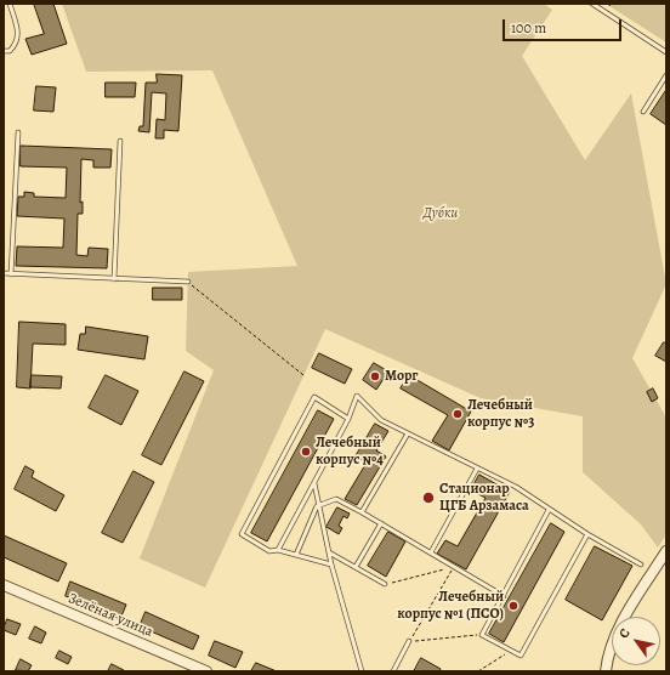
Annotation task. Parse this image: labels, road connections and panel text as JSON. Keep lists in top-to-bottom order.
{
  "streets": {
    "street": ["Зелёная улица"]
  },
  "parks": ["Дубки"],
  "places": [
    "Морг",
    "Лечебный корпус №3",
    "Лечебный корпус №4",
    "Стационар ЦГБ Арзамаса",
    "Лечебный корпус №1 (ПСО)"
  ],
  "scale_bar": "100 m",
  "north": "top left"
}
